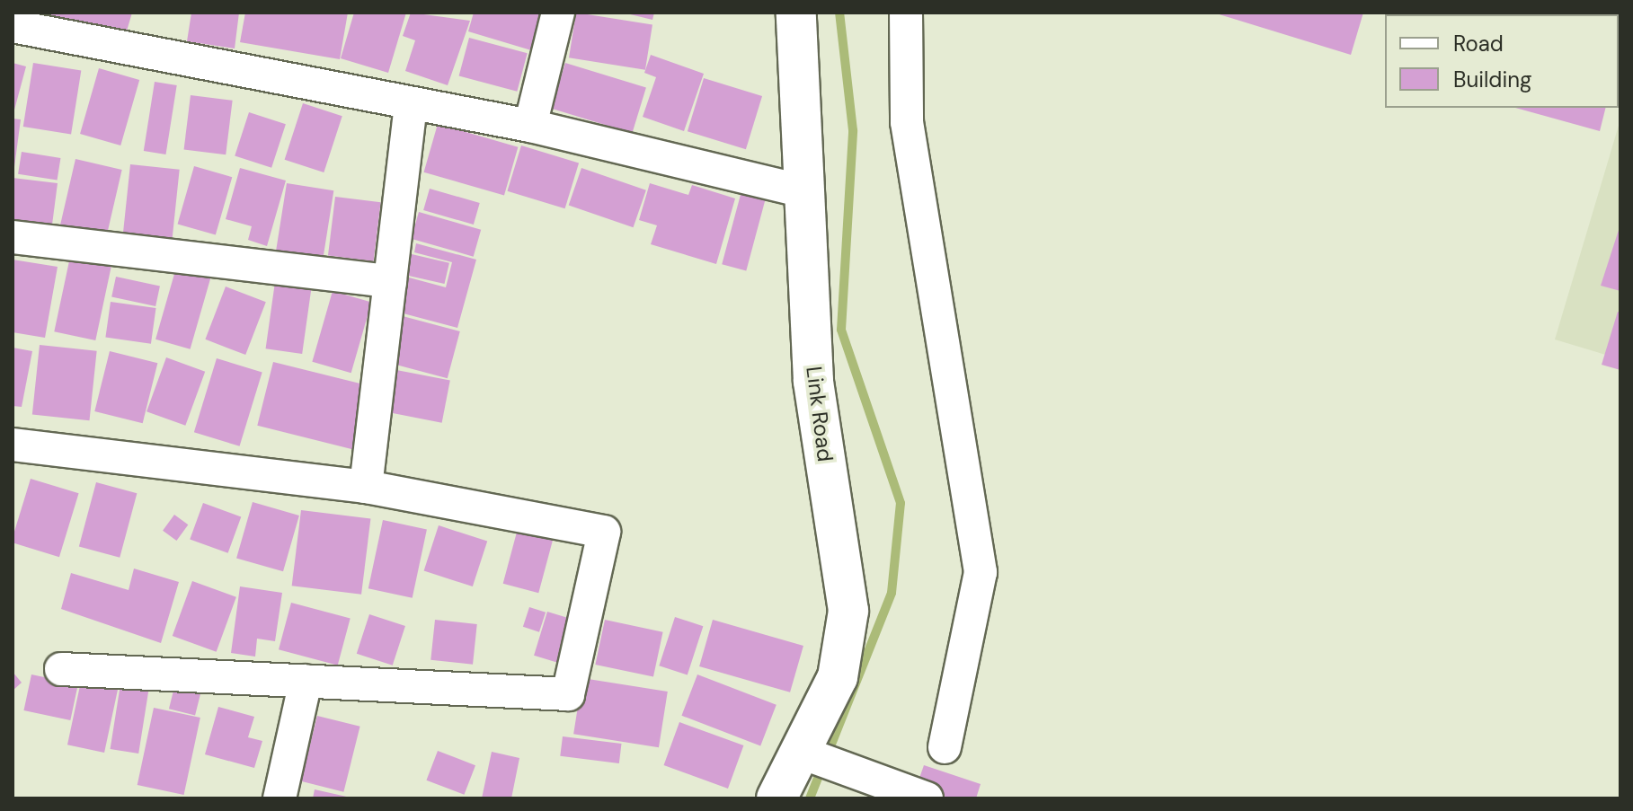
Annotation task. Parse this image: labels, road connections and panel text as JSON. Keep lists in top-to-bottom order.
{
  "streets": {
    "street": ["Link Road"]
  },
  "legend": ["Road", "Building"]
}
